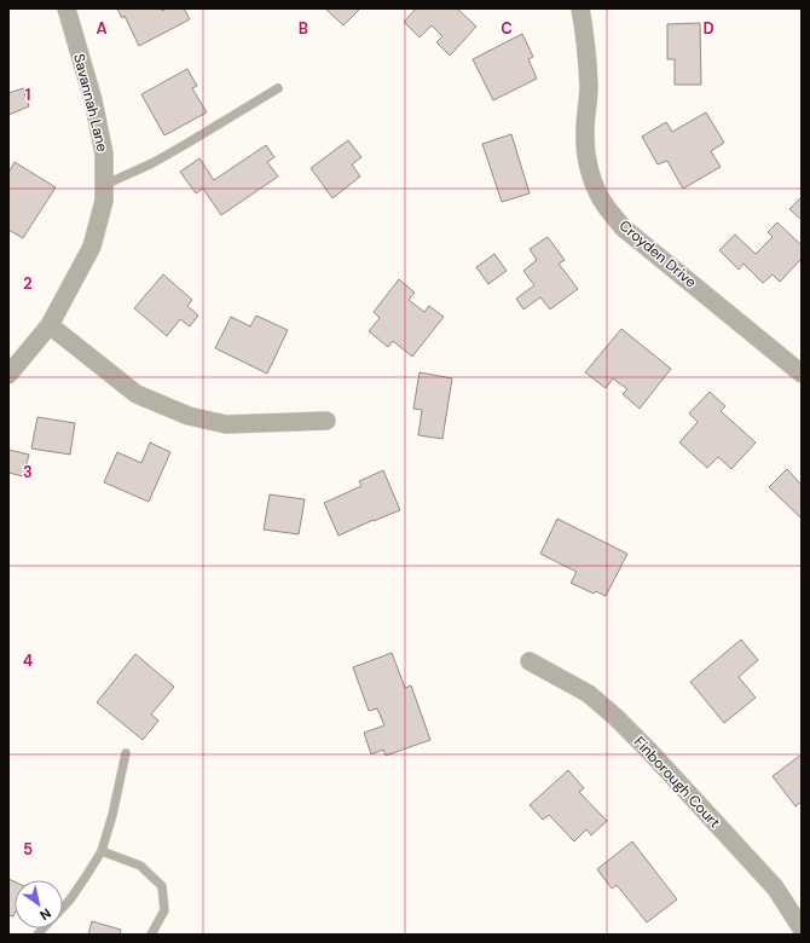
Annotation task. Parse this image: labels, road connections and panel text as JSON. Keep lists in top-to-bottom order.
{
  "streets": {
    "street": ["Savannah Lane", "Croyden Drive", "Finborough Court"]
  },
  "north": "bottom right",
  "grid": {
    "columns": [
      "A",
      "B",
      "C",
      "D"
    ],
    "rows": [
      "1",
      "2",
      "3",
      "4",
      "5"
    ]
  }
}
